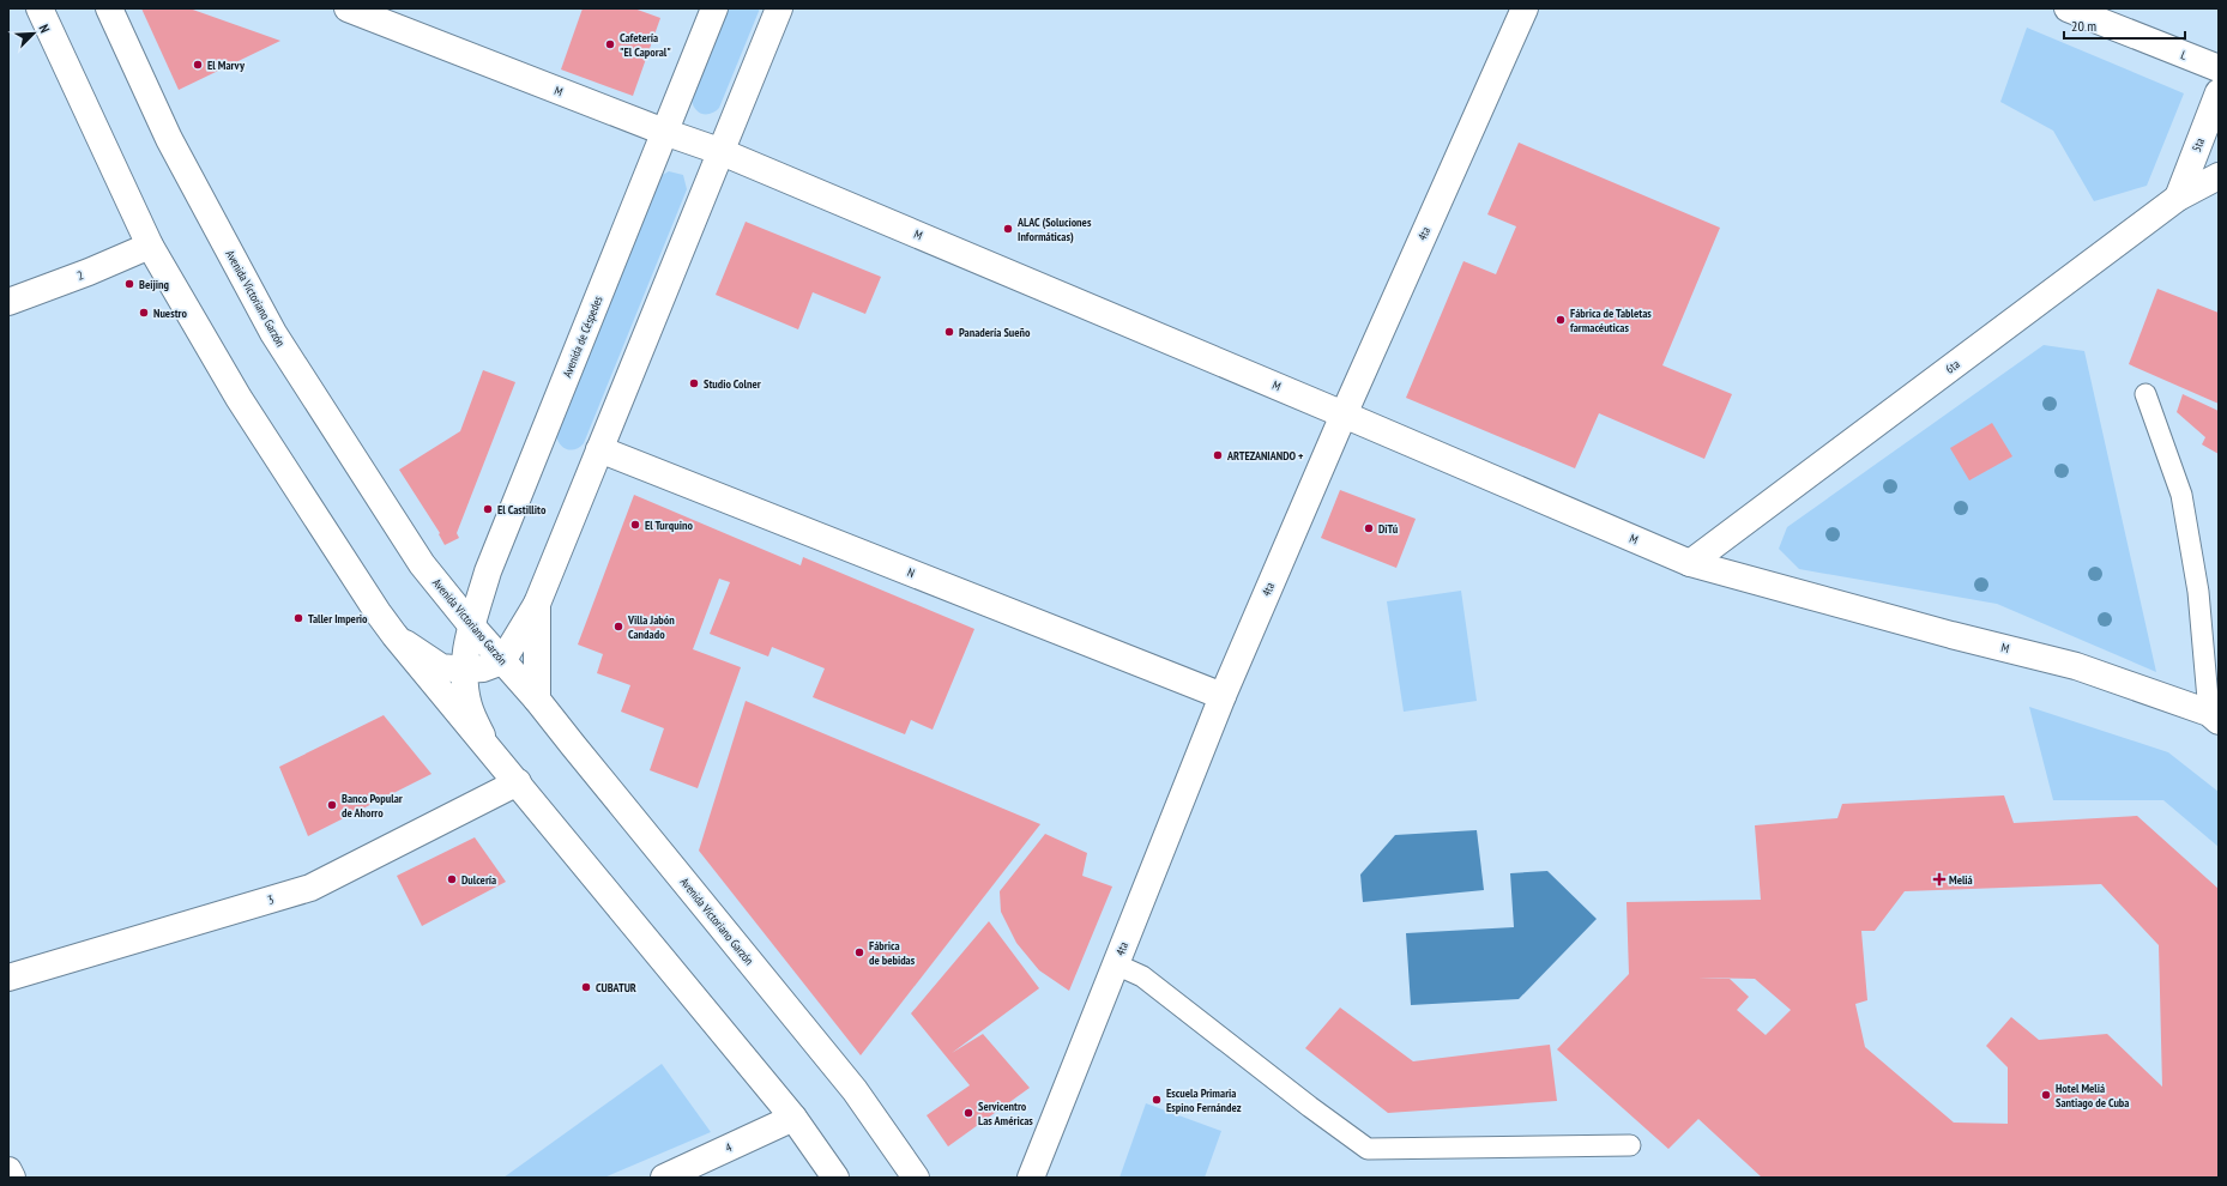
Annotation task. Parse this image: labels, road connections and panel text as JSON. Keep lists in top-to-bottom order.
{
  "streets": {
    "street": [
      "L",
      "M",
      "5ta",
      "4ta",
      "2",
      "Avenida Victoriano Garzón",
      "Avenida de Céspedes",
      "6ta",
      "N",
      "3",
      "4"
    ]
  },
  "crossings": [
    ["M", "4ta"],
    ["M", "Avenida de Céspedes"],
    ["M", "6ta"],
    ["5ta", "6ta"],
    ["4ta", "N"],
    ["Avenida Victoriano Garzón", "Avenida de Céspedes"]
  ],
  "places": {
    "other": [
      "Cafetería \"El Caporal\"",
      "El Marvy",
      "ALAC (Soluciones Informáticas)",
      "Beijing",
      "Nuestro",
      "Fábrica de Tabletas farmacéuticas",
      "Panadería Sueño",
      "Studio Colner",
      "ARTEZANIANDO +",
      "El Castillito",
      "El Turquino",
      "DiTú",
      "Taller Imperio",
      "Villa Jabón Candado",
      "Banco Popular de Ahorro",
      "Dulcería",
      "Fábrica de bebidas",
      "CUBATUR",
      "Hotel Meliá Santiago de Cuba",
      "Escuela Primaria Espino Fernández",
      "Servicentro Las Américas"
    ],
    "health": ["Meliá"]
  },
  "scale_bar": "20 m",
  "north": "top right"
}
